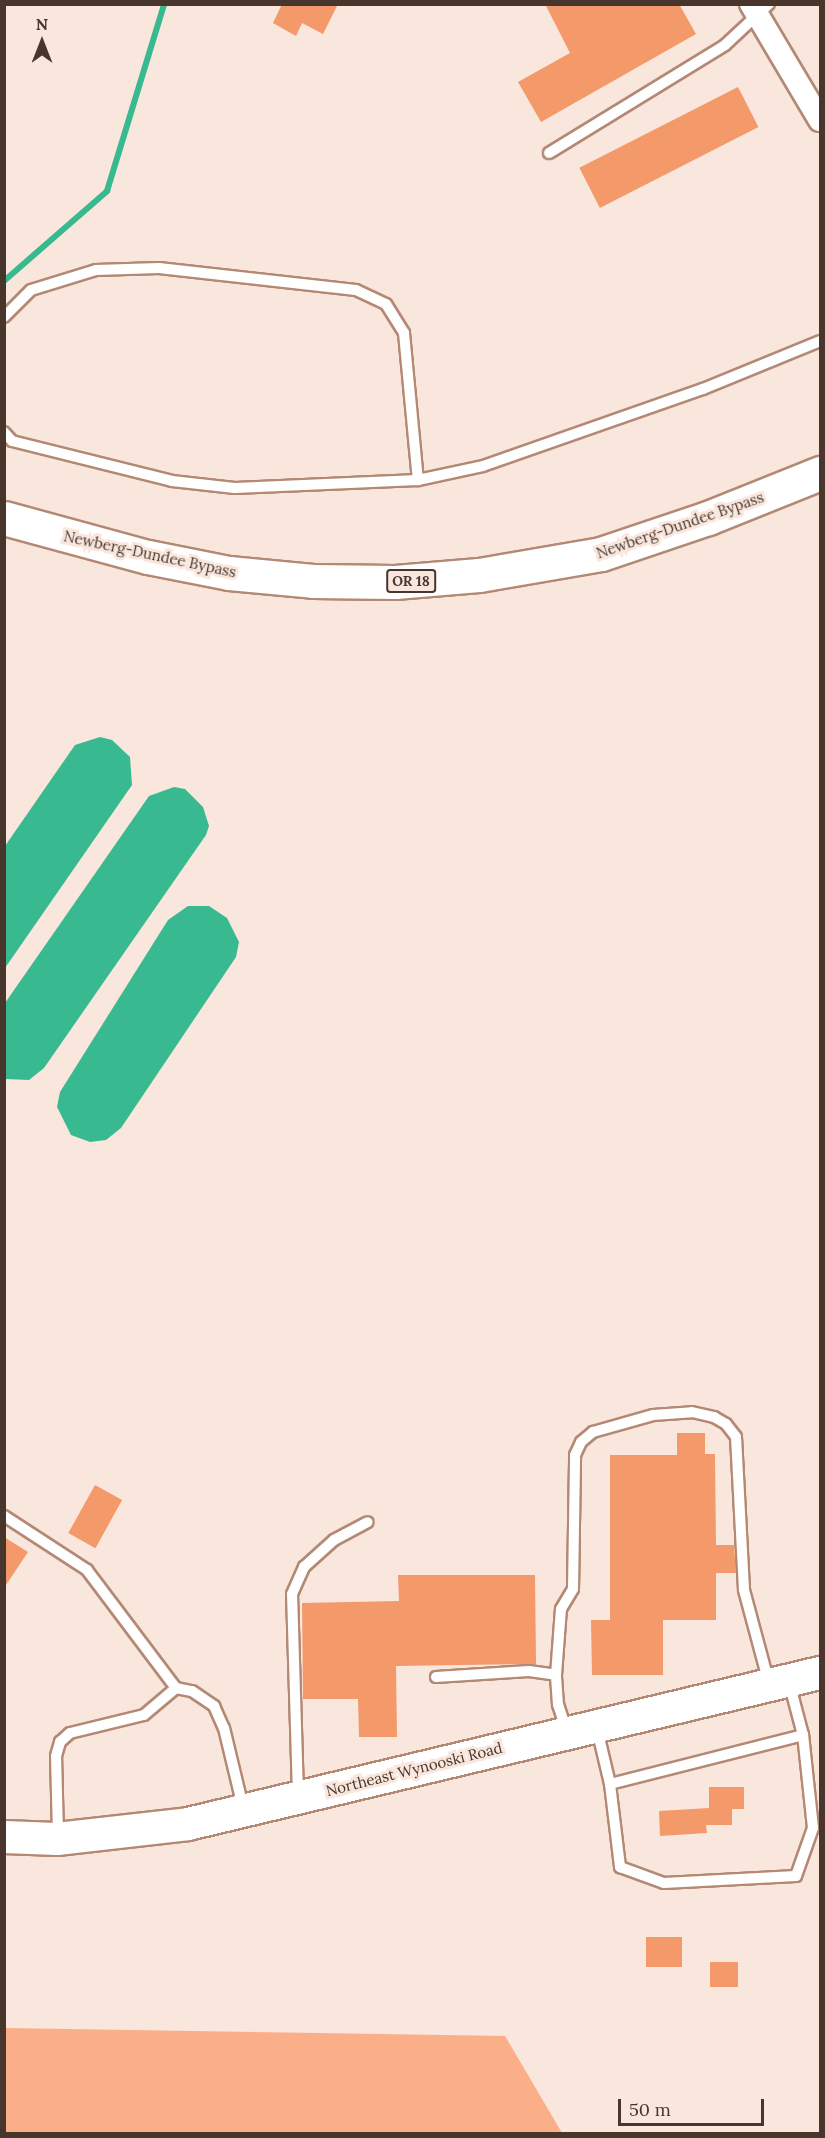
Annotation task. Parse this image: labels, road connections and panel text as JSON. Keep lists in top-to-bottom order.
{
  "streets": {
    "highway": ["Newberg-Dundee Bypass", "OR 18"],
    "main road": ["Northeast Wynooski Road"]
  },
  "scale_bar": "50 m",
  "north": "top"
}
